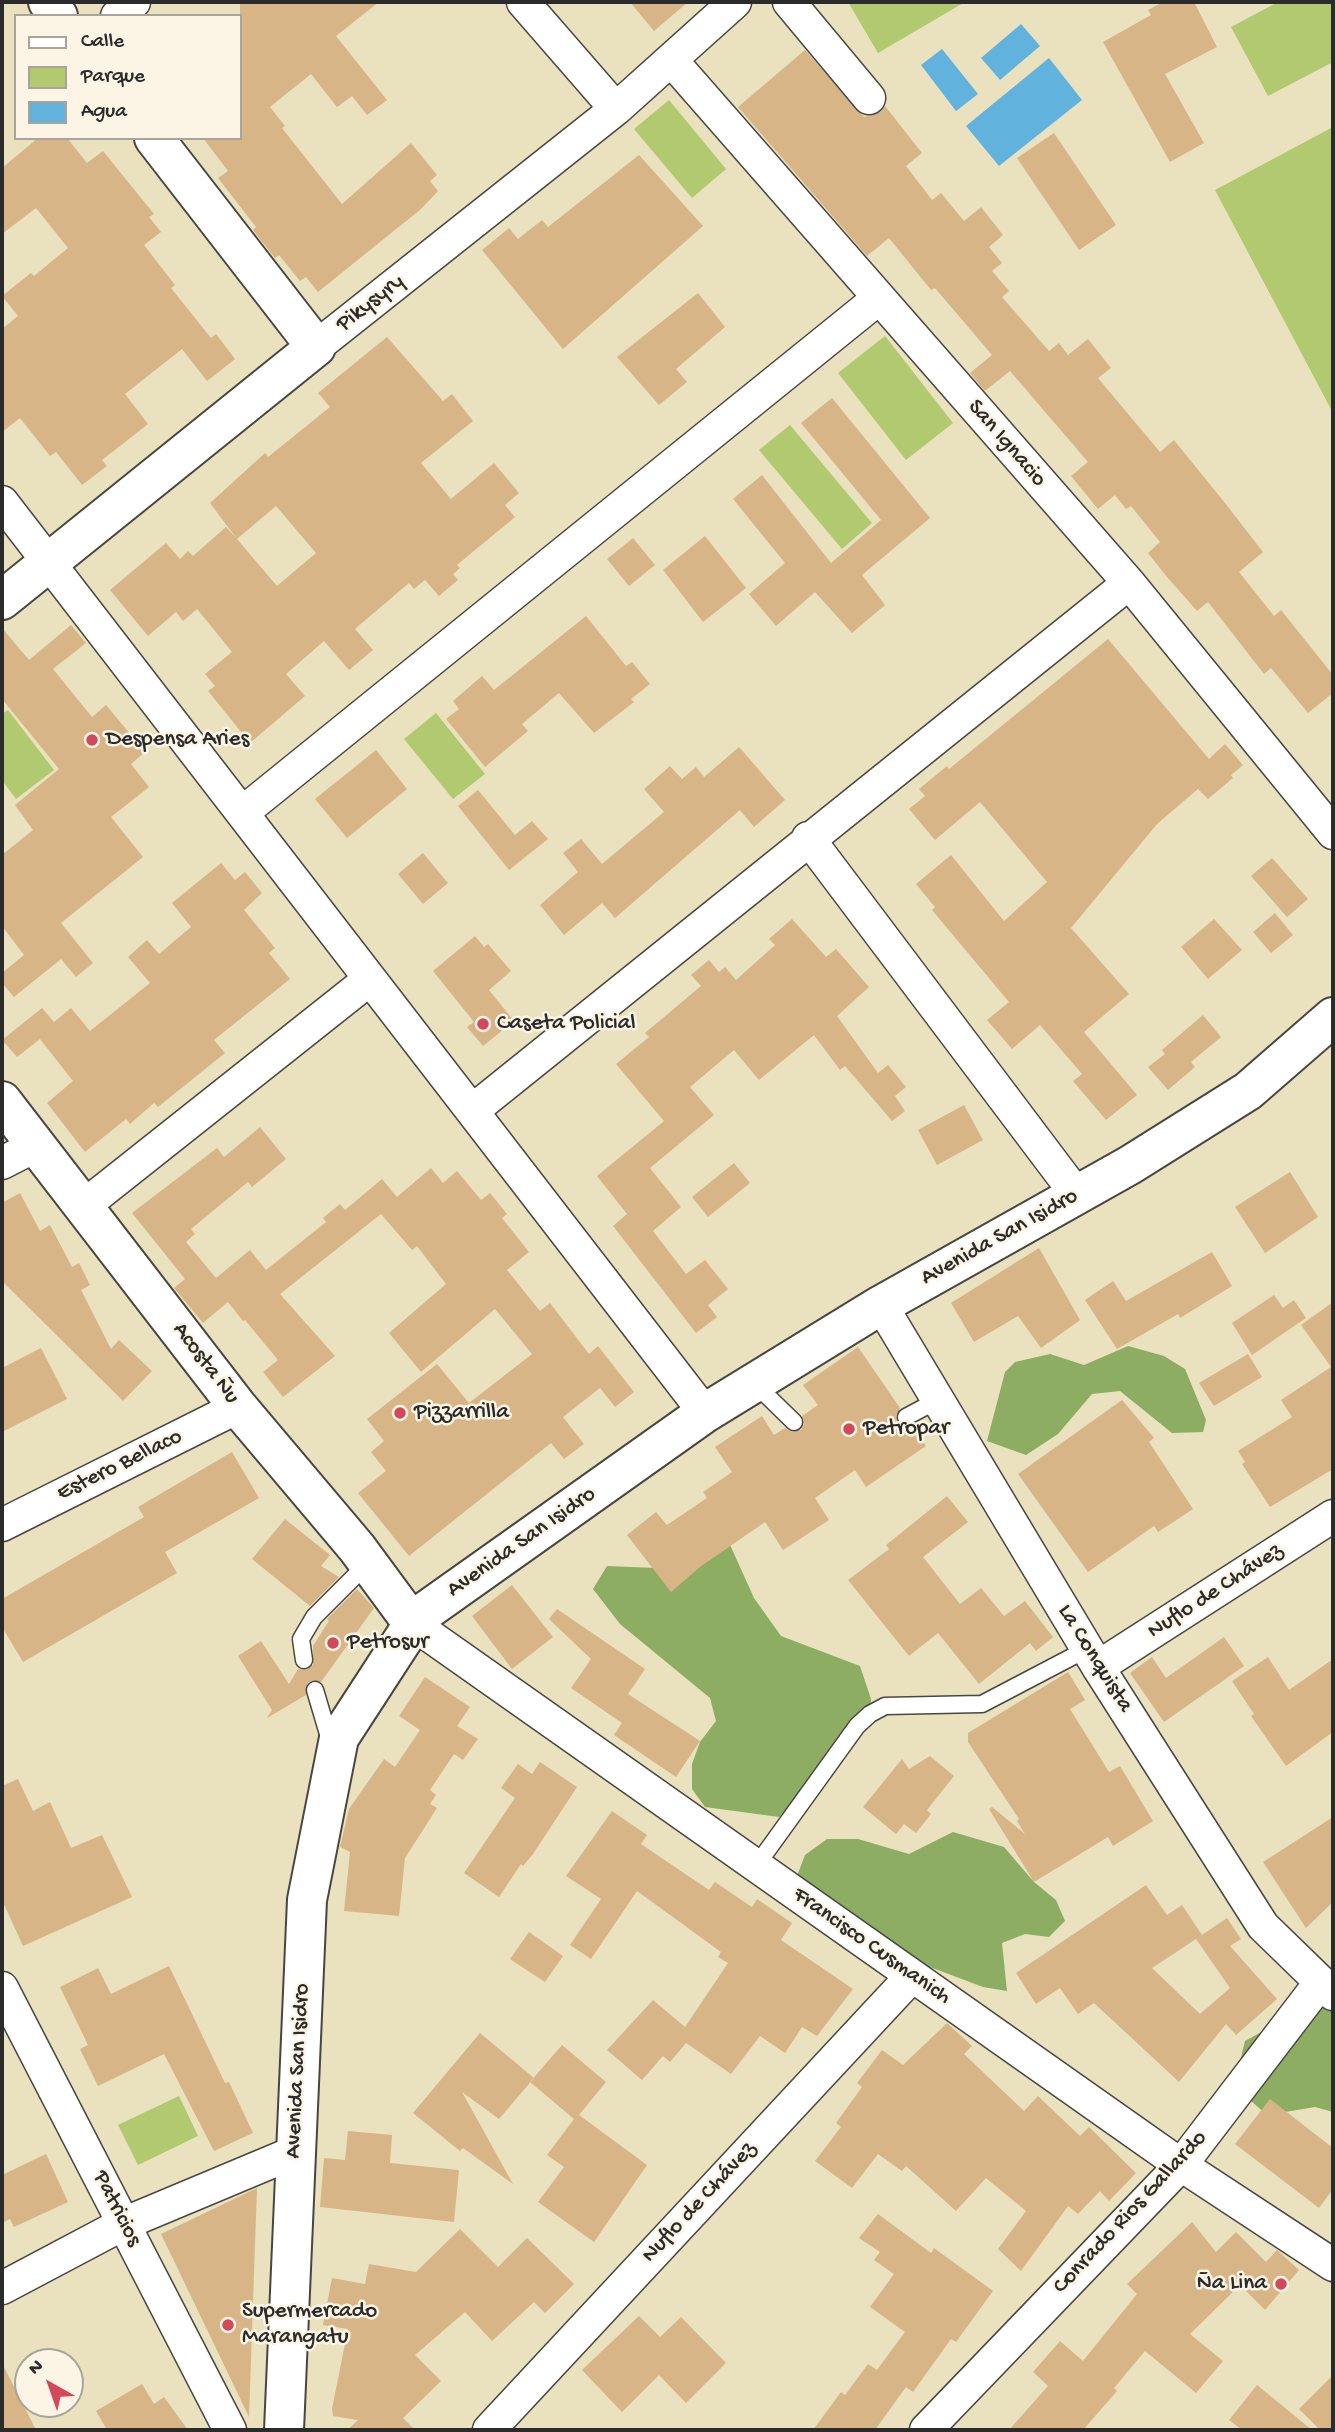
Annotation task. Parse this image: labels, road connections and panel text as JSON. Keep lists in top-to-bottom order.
{
  "streets": {
    "main road": ["Pikysyry", "Avenida San Isidro", "Acosta Ñu"],
    "street": [
      "San Ignacio",
      "Estero Bellaco",
      "Nuflo de Chávez",
      "La Conquista",
      "Francisco Cusmanich",
      "Patricios",
      "Conrado Rios Gallardo"
    ]
  },
  "crossings": [
    ["Pikysyry", "San Ignacio"],
    ["Avenida San Isidro", "Acosta Ñu"],
    ["Avenida San Isidro", "La Conquista"],
    ["Avenida San Isidro", "Francisco Cusmanich"],
    ["Acosta Ñu", "Estero Bellaco"],
    ["Acosta Ñu", "Francisco Cusmanich"],
    ["Nuflo de Chávez", "La Conquista"],
    ["Nuflo de Chávez", "Francisco Cusmanich"],
    ["La Conquista", "Conrado Rios Gallardo"],
    ["Francisco Cusmanich", "Conrado Rios Gallardo"]
  ],
  "places": [
    "Despensa Aries",
    "Caseta Policial",
    "Pizzarrilla",
    "Petropar",
    "Petrosur",
    "Ña Lina",
    "Supermercado Marangatu"
  ],
  "legend": ["Calle", "Parque", "Agua"],
  "north": "top left"
}
